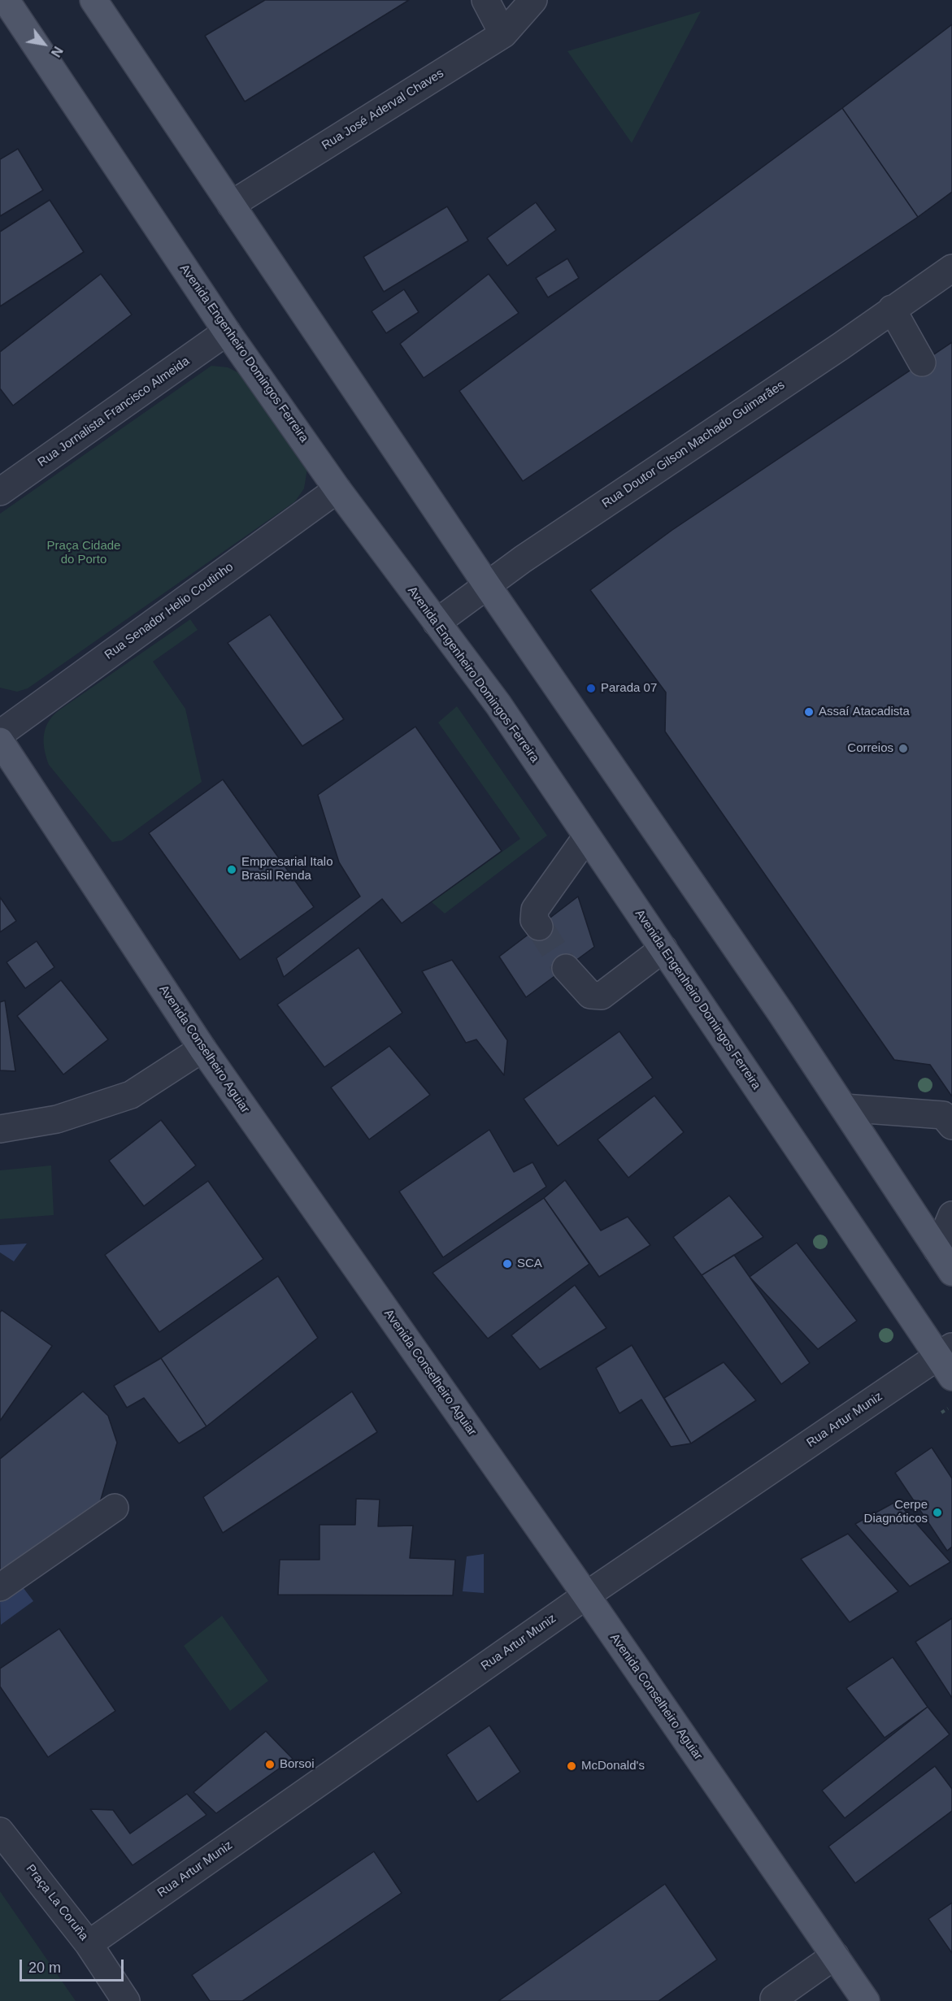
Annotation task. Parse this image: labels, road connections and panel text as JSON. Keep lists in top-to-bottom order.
{
  "streets": {
    "main road": ["Avenida Engenheiro Domingos Ferreira", "Avenida Conselheiro Aguiar"],
    "street": [
      "Rua José Aderval Chaves",
      "Rua Jornalista Francisco Almeida",
      "Rua Doutor Gilson Machado Guimarães",
      "Rua Senador Helio Coutinho",
      "Rua Artur Muniz",
      "Praça La Coruña"
    ]
  },
  "crossings": [
    ["Avenida Engenheiro Domingos Ferreira", "Rua Jornalista Francisco Almeida"],
    ["Avenida Engenheiro Domingos Ferreira", "Rua Doutor Gilson Machado Guimarães"],
    ["Avenida Engenheiro Domingos Ferreira", "Rua Senador Helio Coutinho"],
    ["Avenida Engenheiro Domingos Ferreira", "Rua Artur Muniz"],
    ["Avenida Conselheiro Aguiar", "Rua Artur Muniz"],
    ["Rua Artur Muniz", "Praça La Coruña"]
  ],
  "parks": ["Praça Cidade do Porto"],
  "places": [
    "Parada 07",
    "Assaí Atacadista",
    "Correios",
    "Empresarial Italo Brasil Renda",
    "SCA",
    "Cerpe Diagnóticos",
    "Borsoi",
    "McDonald's"
  ],
  "scale_bar": "20 m",
  "north": "bottom right"
}
